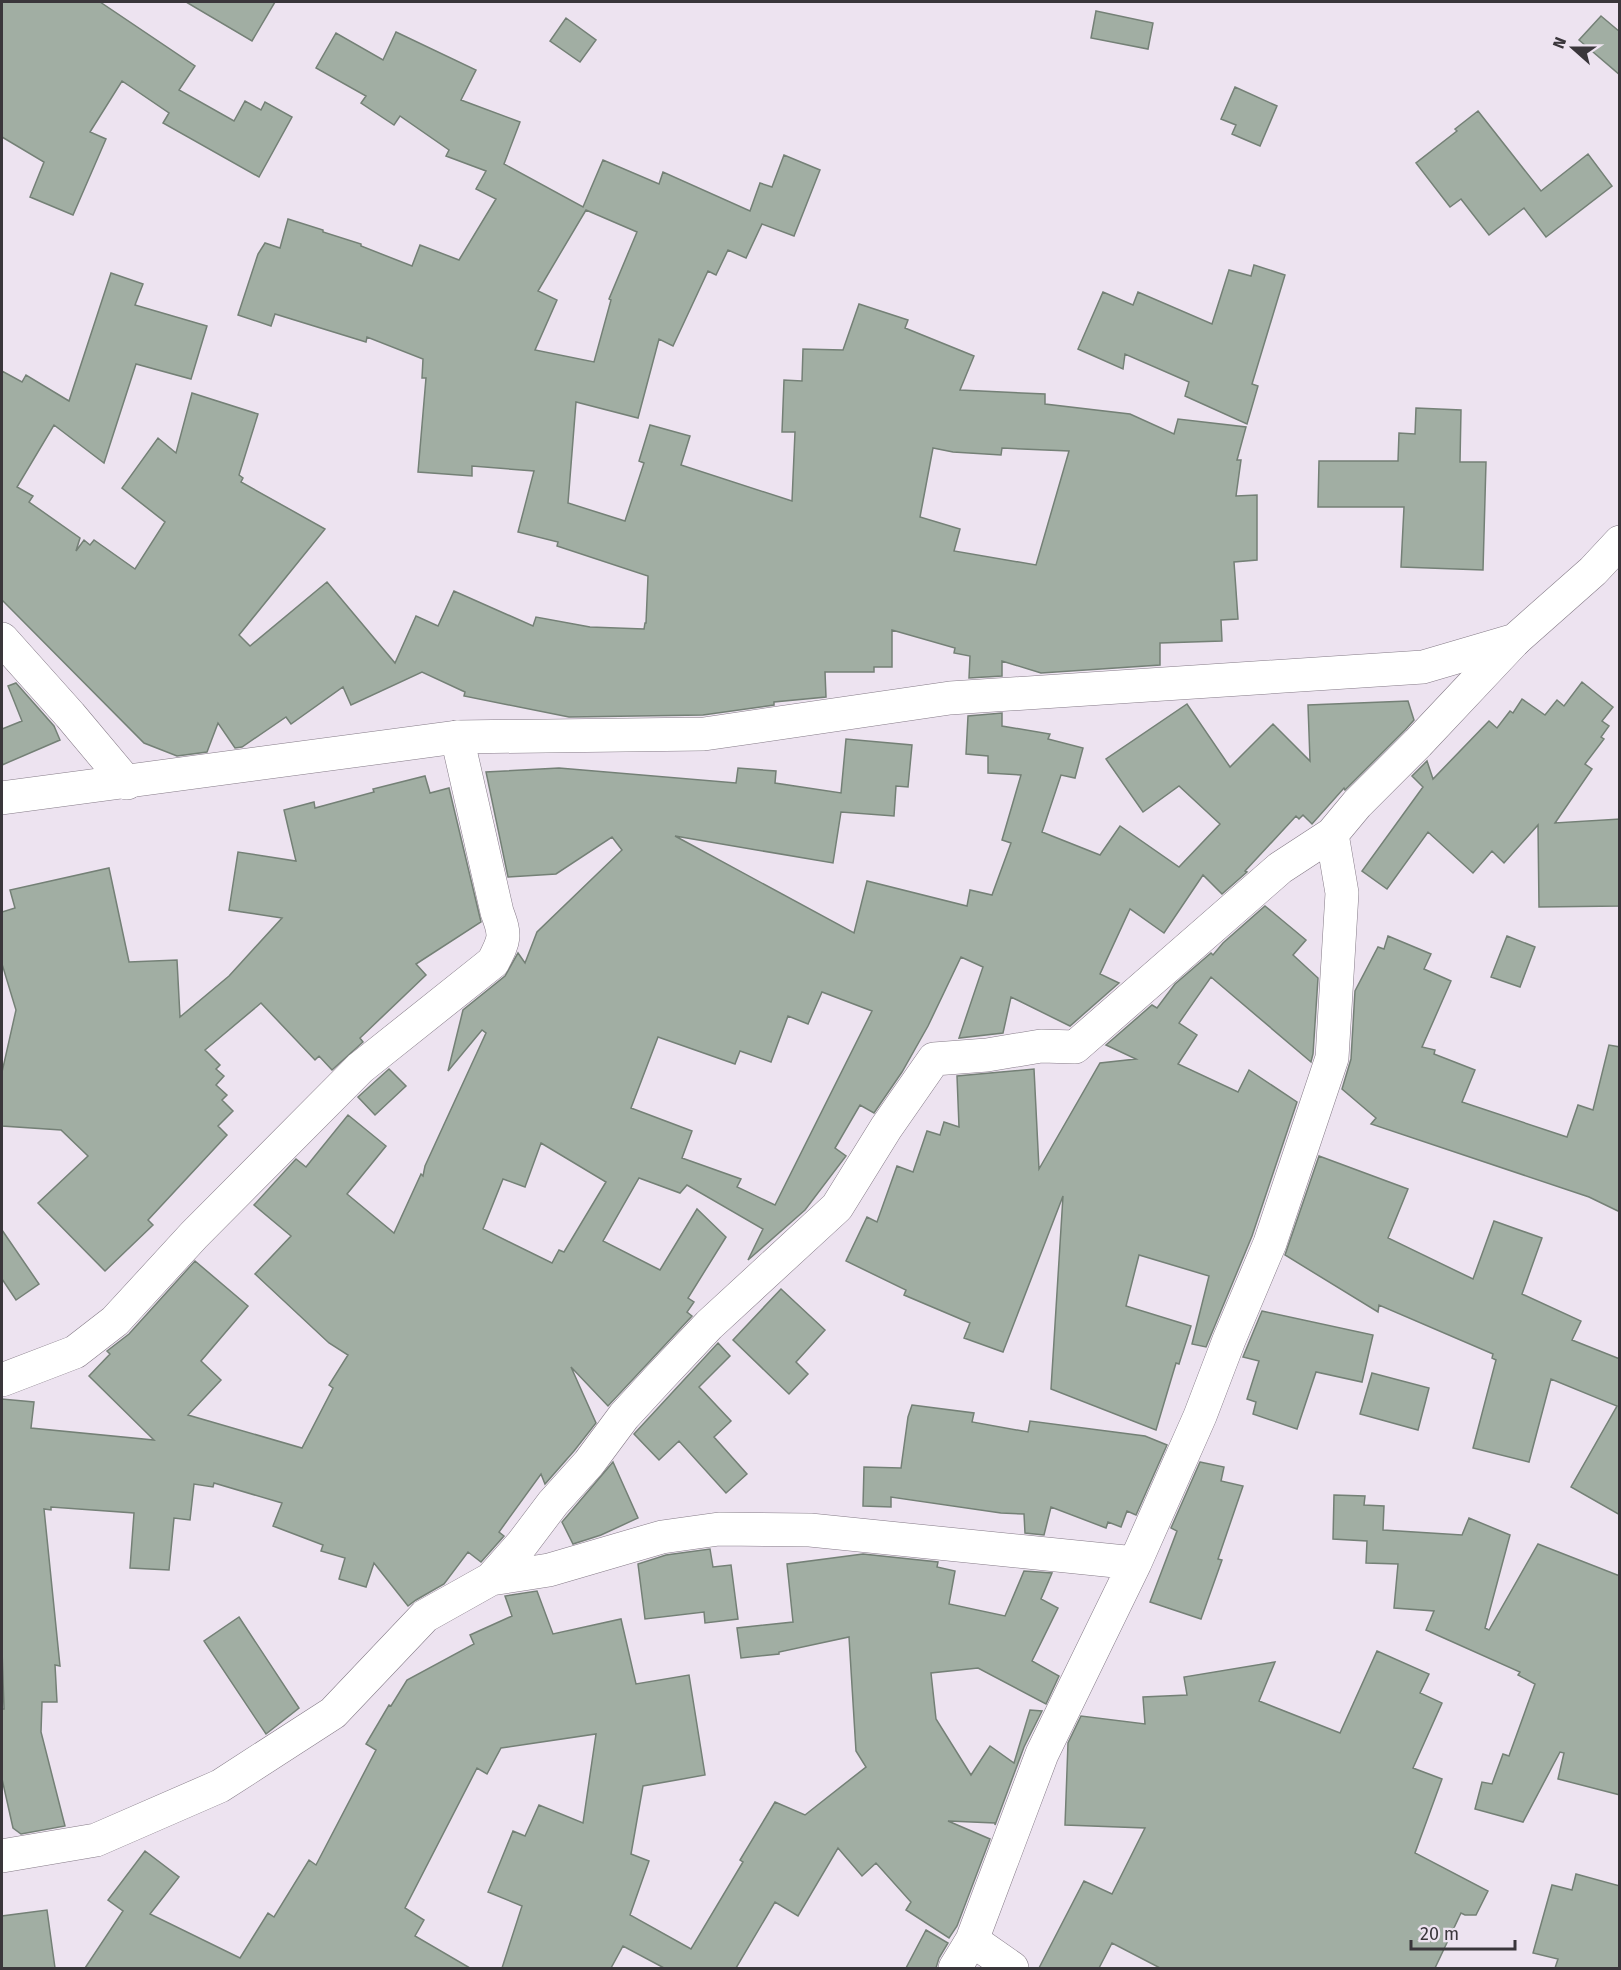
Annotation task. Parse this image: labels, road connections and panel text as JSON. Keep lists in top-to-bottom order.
{
  "scale_bar": "20 m",
  "north": "left"
}
